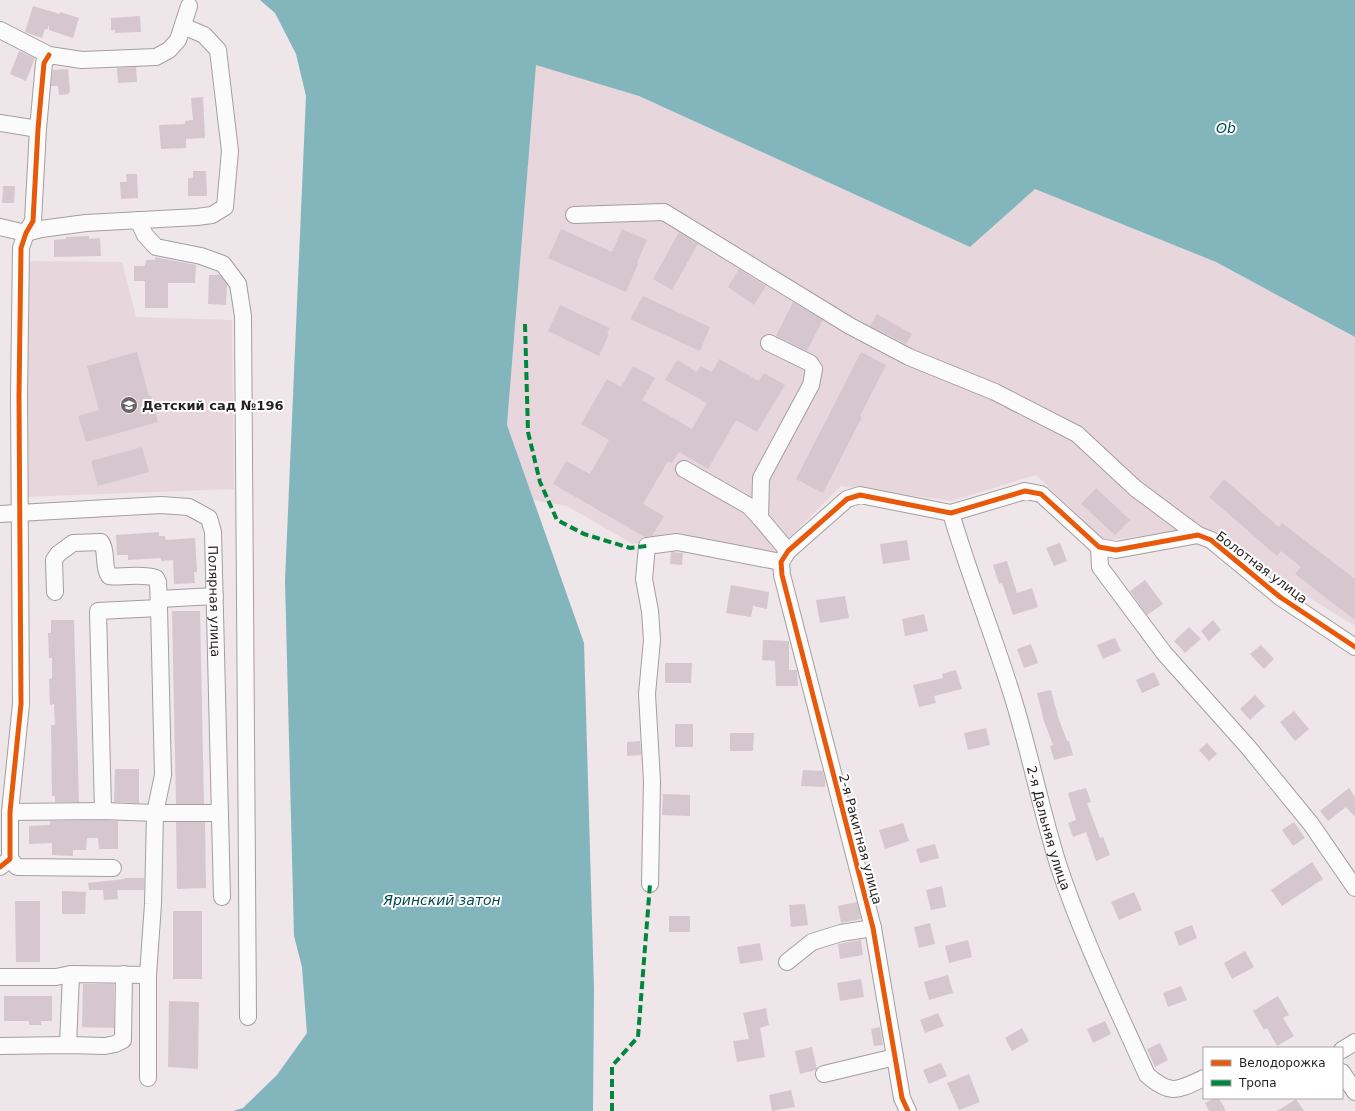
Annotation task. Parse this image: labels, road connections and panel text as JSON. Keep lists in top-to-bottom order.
{
  "streets": {
    "street": [
      "Болотная улица",
      "Полярная улица",
      "2-я Дальняя улица",
      "2-я Ракитная улица"
    ]
  },
  "water": ["Ob", "Яринский затон"],
  "places": {
    "school or university": ["Детский сад №196"]
  },
  "legend": ["Велодорожка", "Тропа"]
}
